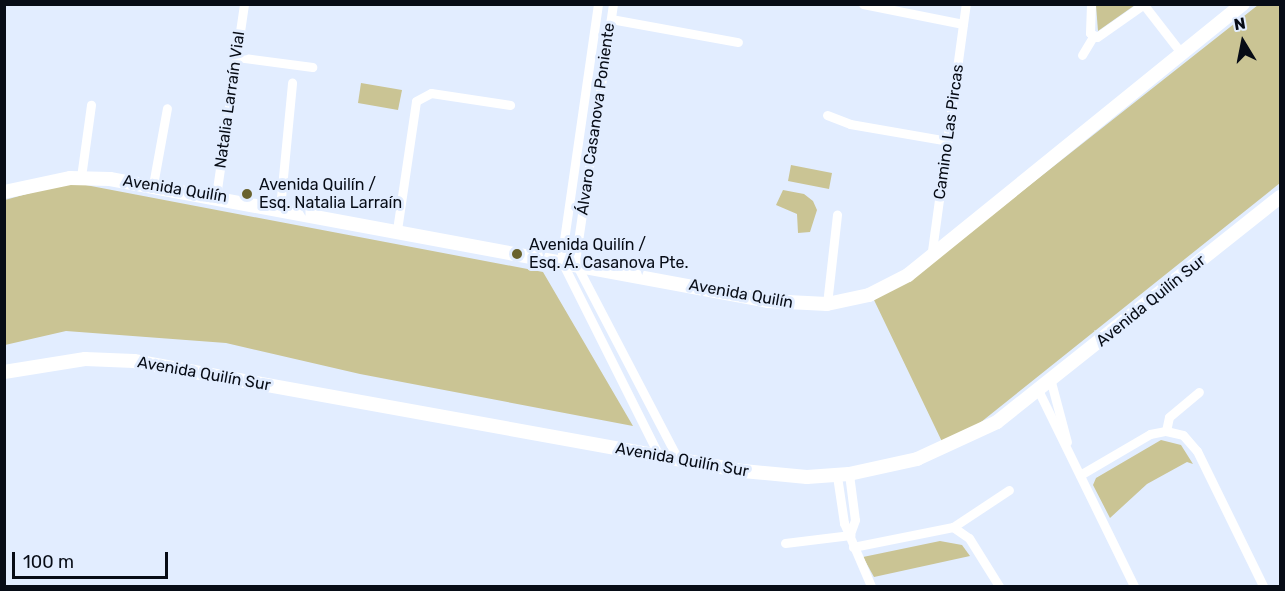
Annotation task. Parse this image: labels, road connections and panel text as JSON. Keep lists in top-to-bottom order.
{
  "streets": {
    "street": [
      "Natalia Larraín Vial",
      "Álvaro Casanova Poniente",
      "Camino Las Pircas",
      "Avenida Quilín",
      "Avenida Quilín Sur"
    ]
  },
  "crossings": [
    ["Natalia Larraín Vial", "Avenida Quilín"],
    ["Álvaro Casanova Poniente", "Avenida Quilín"],
    ["Camino Las Pircas", "Avenida Quilín"]
  ],
  "places": ["Avenida Quilín / Esq. Natalia Larraín", "Avenida Quilín / Esq. Á. Casanova Pte."],
  "scale_bar": "100 m",
  "north": "top"
}
